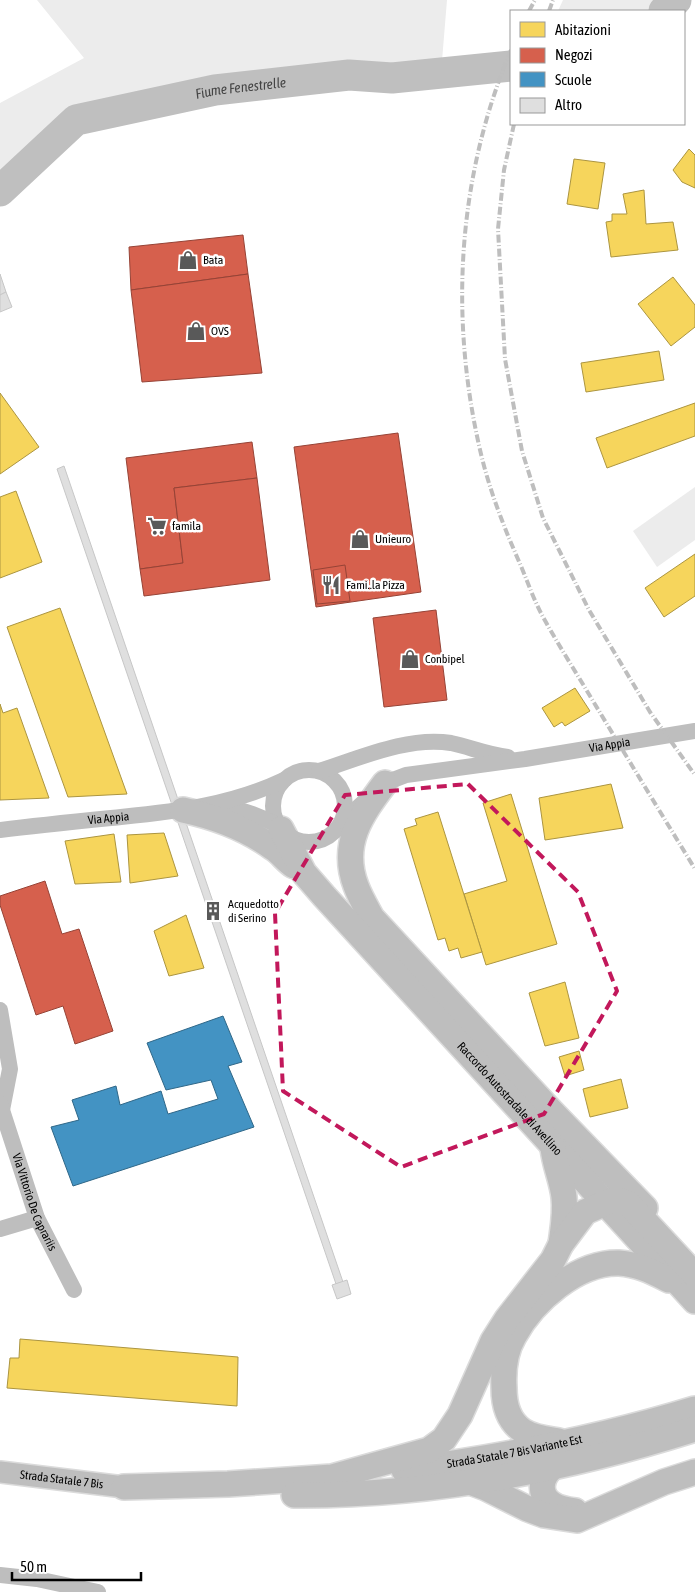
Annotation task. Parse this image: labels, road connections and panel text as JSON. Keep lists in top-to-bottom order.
{
  "streets": {
    "highway": ["Raccordo Autostradale di Avellino", "Strada Statale 7 Bis Variante Est"],
    "main road": ["Strada Statale 7 Bis"],
    "street": ["Via Appia", "Via Vittorio De Caprariis"]
  },
  "water": ["Fiume Fenestrelle"],
  "places": {
    "shop": [
      "Bata",
      "OVS",
      "Unieuro",
      "Conbipel"
    ],
    "supermarket": ["famila"],
    "restaurant": ["Fami..la Pizza"],
    "building": ["Acquedotto di Serino"]
  },
  "legend": [
    "Abitazioni",
    "Negozi",
    "Scuole",
    "Altro"
  ],
  "scale_bar": "50 m"
}
